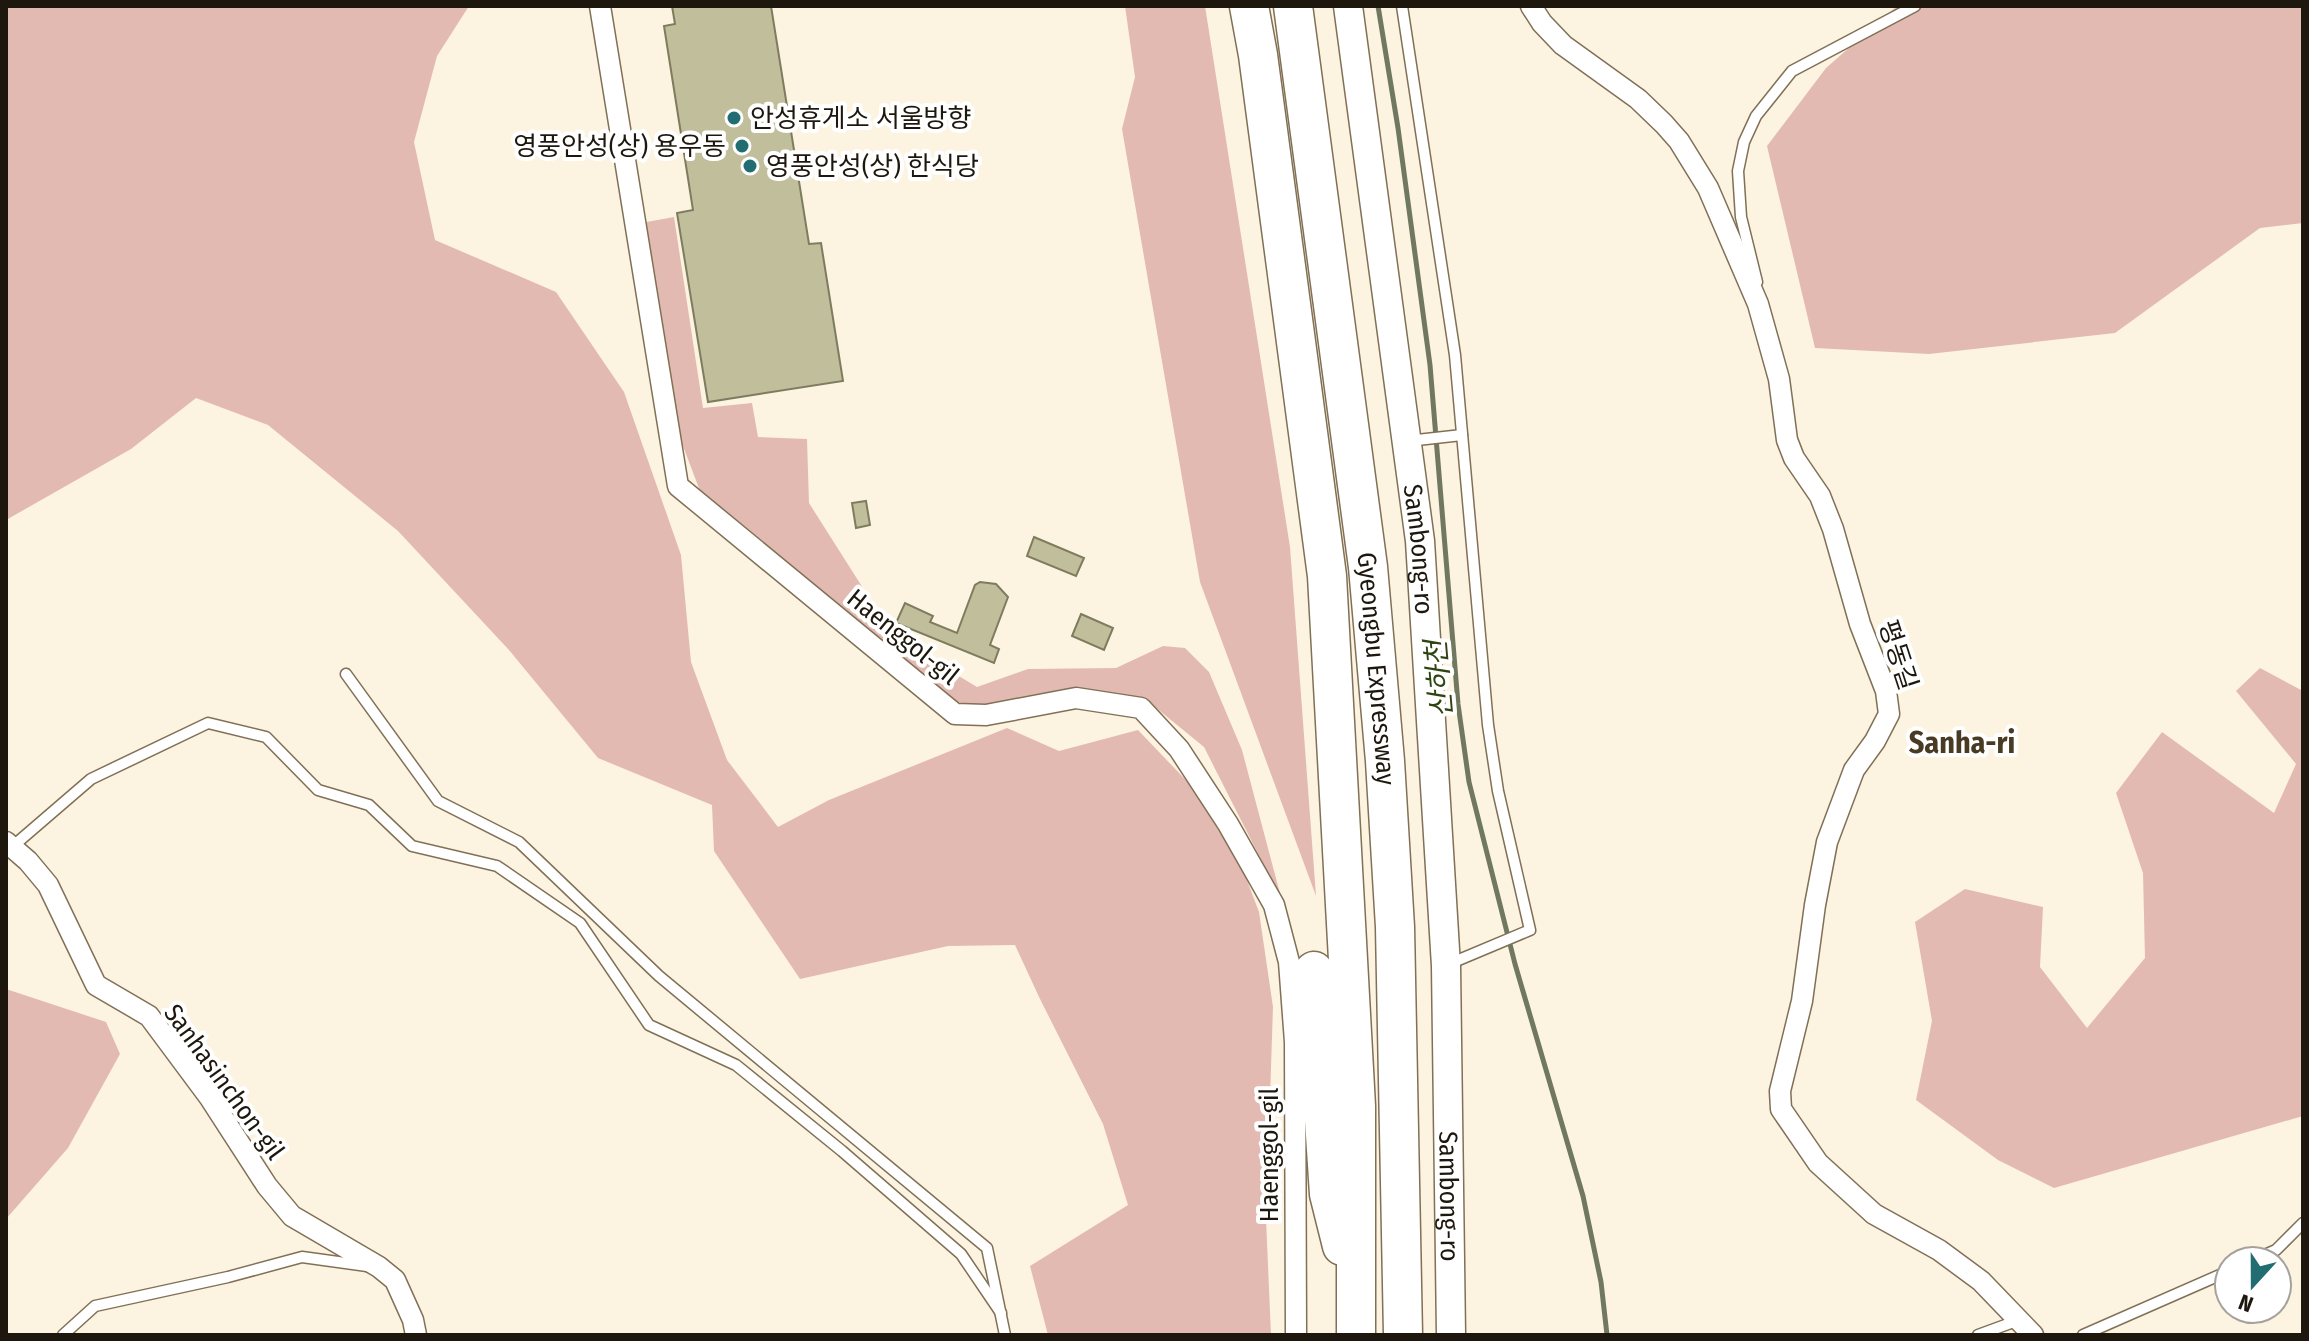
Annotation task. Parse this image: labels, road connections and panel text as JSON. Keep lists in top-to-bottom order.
{
  "streets": {
    "highway": ["Gyeongbu Expressway"],
    "main road": ["Sambong-ro"],
    "street": ["Haenggol-gil", "평동길", "Sanhasinchon-gil"]
  },
  "districts": ["Sanha-ri"],
  "water": ["산하천"],
  "places": ["안성휴게소 서울방향", "영풍안성(상) 용우동", "영풍안성(상) 한식당"],
  "north": "bottom"
}
